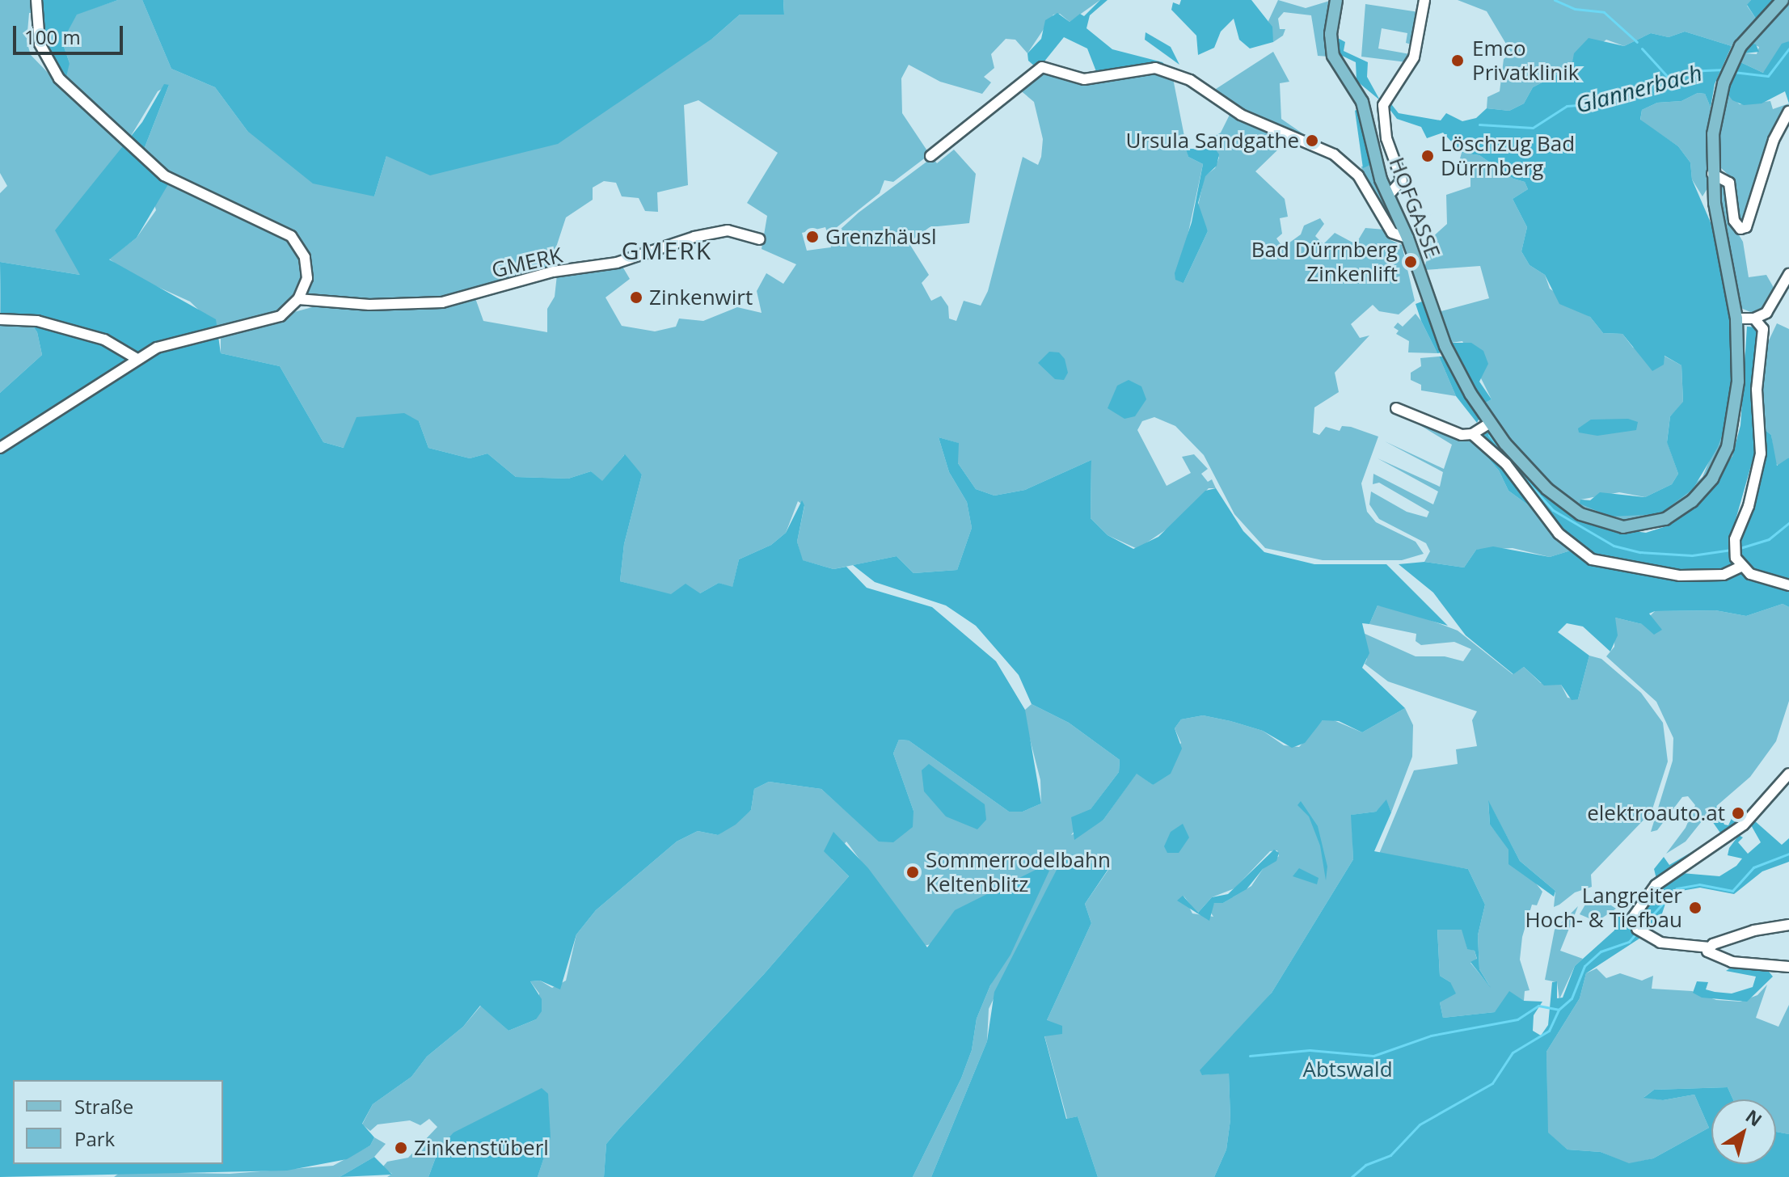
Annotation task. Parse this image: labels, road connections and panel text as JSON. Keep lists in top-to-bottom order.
{
  "streets": {
    "main road": ["HOFGASSE"],
    "street": ["GMERK"]
  },
  "districts": ["GMERK"],
  "water": ["Glannerbach"],
  "parks": ["Abtswald"],
  "places": [
    "Emco Privatklinik",
    "Ursula Sandgathe",
    "Löschzug Bad Dürrnberg",
    "Grenzhäusl",
    "Bad Dürrnberg Zinkenlift",
    "Zinkenwirt",
    "elektroauto.at",
    "Sommerrodelbahn Keltenblitz",
    "Langreiter Hoch- & Tiefbau",
    "Zinkenstüberl"
  ],
  "legend": ["Straße", "Park"],
  "scale_bar": "100 m",
  "north": "top right"
}
